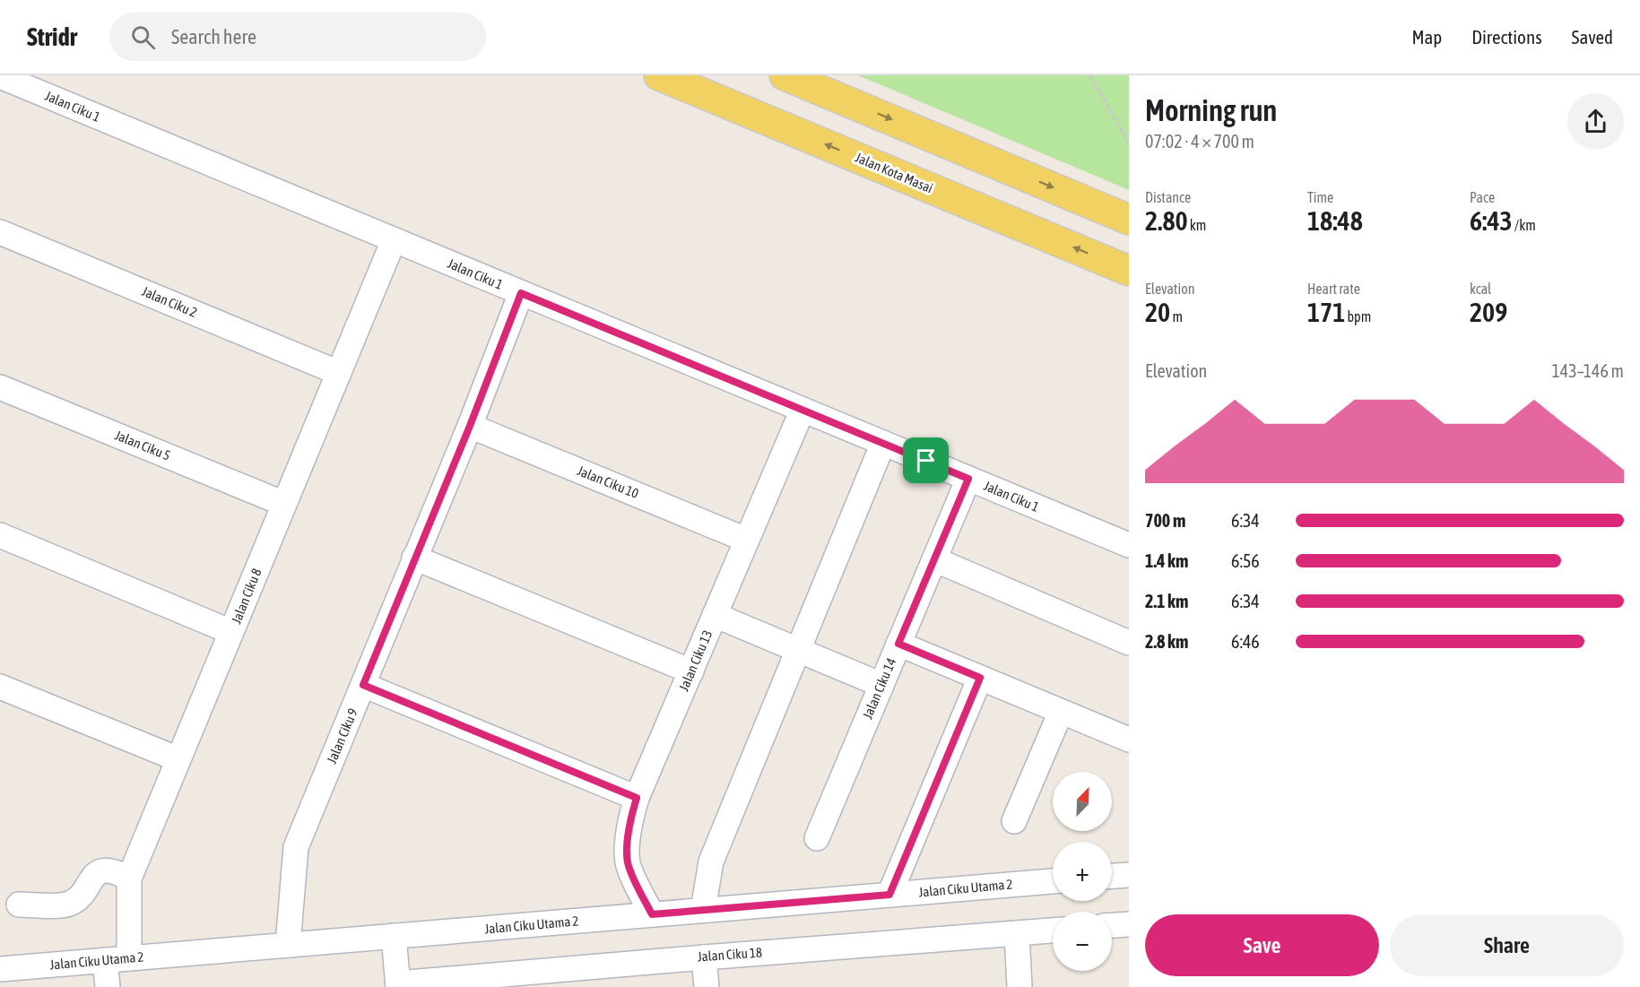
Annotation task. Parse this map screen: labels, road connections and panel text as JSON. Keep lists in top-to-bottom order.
{
  "streets": {
    "main road": ["Jalan Kota Masai"],
    "street": [
      "Jalan Ciku 1",
      "Jalan Ciku 2",
      "Jalan Ciku 5",
      "Jalan Ciku 10",
      "Jalan Ciku 8",
      "Jalan Ciku 13",
      "Jalan Ciku 14",
      "Jalan Ciku 9",
      "Jalan Ciku Utama 2",
      "Jalan Ciku 18"
    ]
  },
  "crossings": [
    ["Jalan Ciku 1", "Jalan Ciku 8"],
    ["Jalan Ciku 1", "Jalan Ciku 13"],
    ["Jalan Ciku 1", "Jalan Ciku 14"],
    ["Jalan Ciku 1", "Jalan Ciku 9"],
    ["Jalan Ciku 2", "Jalan Ciku 8"],
    ["Jalan Ciku 5", "Jalan Ciku 8"],
    ["Jalan Ciku 10", "Jalan Ciku 13"],
    ["Jalan Ciku 10", "Jalan Ciku 9"],
    ["Jalan Ciku 8", "Jalan Ciku Utama 2"],
    ["Jalan Ciku 13", "Jalan Ciku Utama 2"],
    ["Jalan Ciku 9", "Jalan Ciku Utama 2"]
  ],
  "north": "top right",
  "page": {
    "header": "Stridr",
    "search": "Search here",
    "nav": ["Map", "Directions", "Saved"],
    "heading": ["Morning run", "07:02 · 4 × 700 m"],
    "stats": [
      ["Distance", "2.80 km"],
      ["Time", "18:48"],
      ["Pace", "6:43 /km"],
      ["Elevation", "20 m"],
      ["Heart rate", "171 bpm"],
      ["kcal", "209"]
    ],
    "chart": ["Elevation", "143–146 m"],
    "list": [
      {
        "name": "700 m",
        "note": "6:34"
      },
      {
        "name": "1.4 km",
        "note": "6:56"
      },
      {
        "name": "2.1 km",
        "note": "6:34"
      },
      {
        "name": "2.8 km",
        "note": "6:46"
      }
    ],
    "map_buttons": ["+", "−"],
    "buttons": ["Save", "Share"]
  }
}
